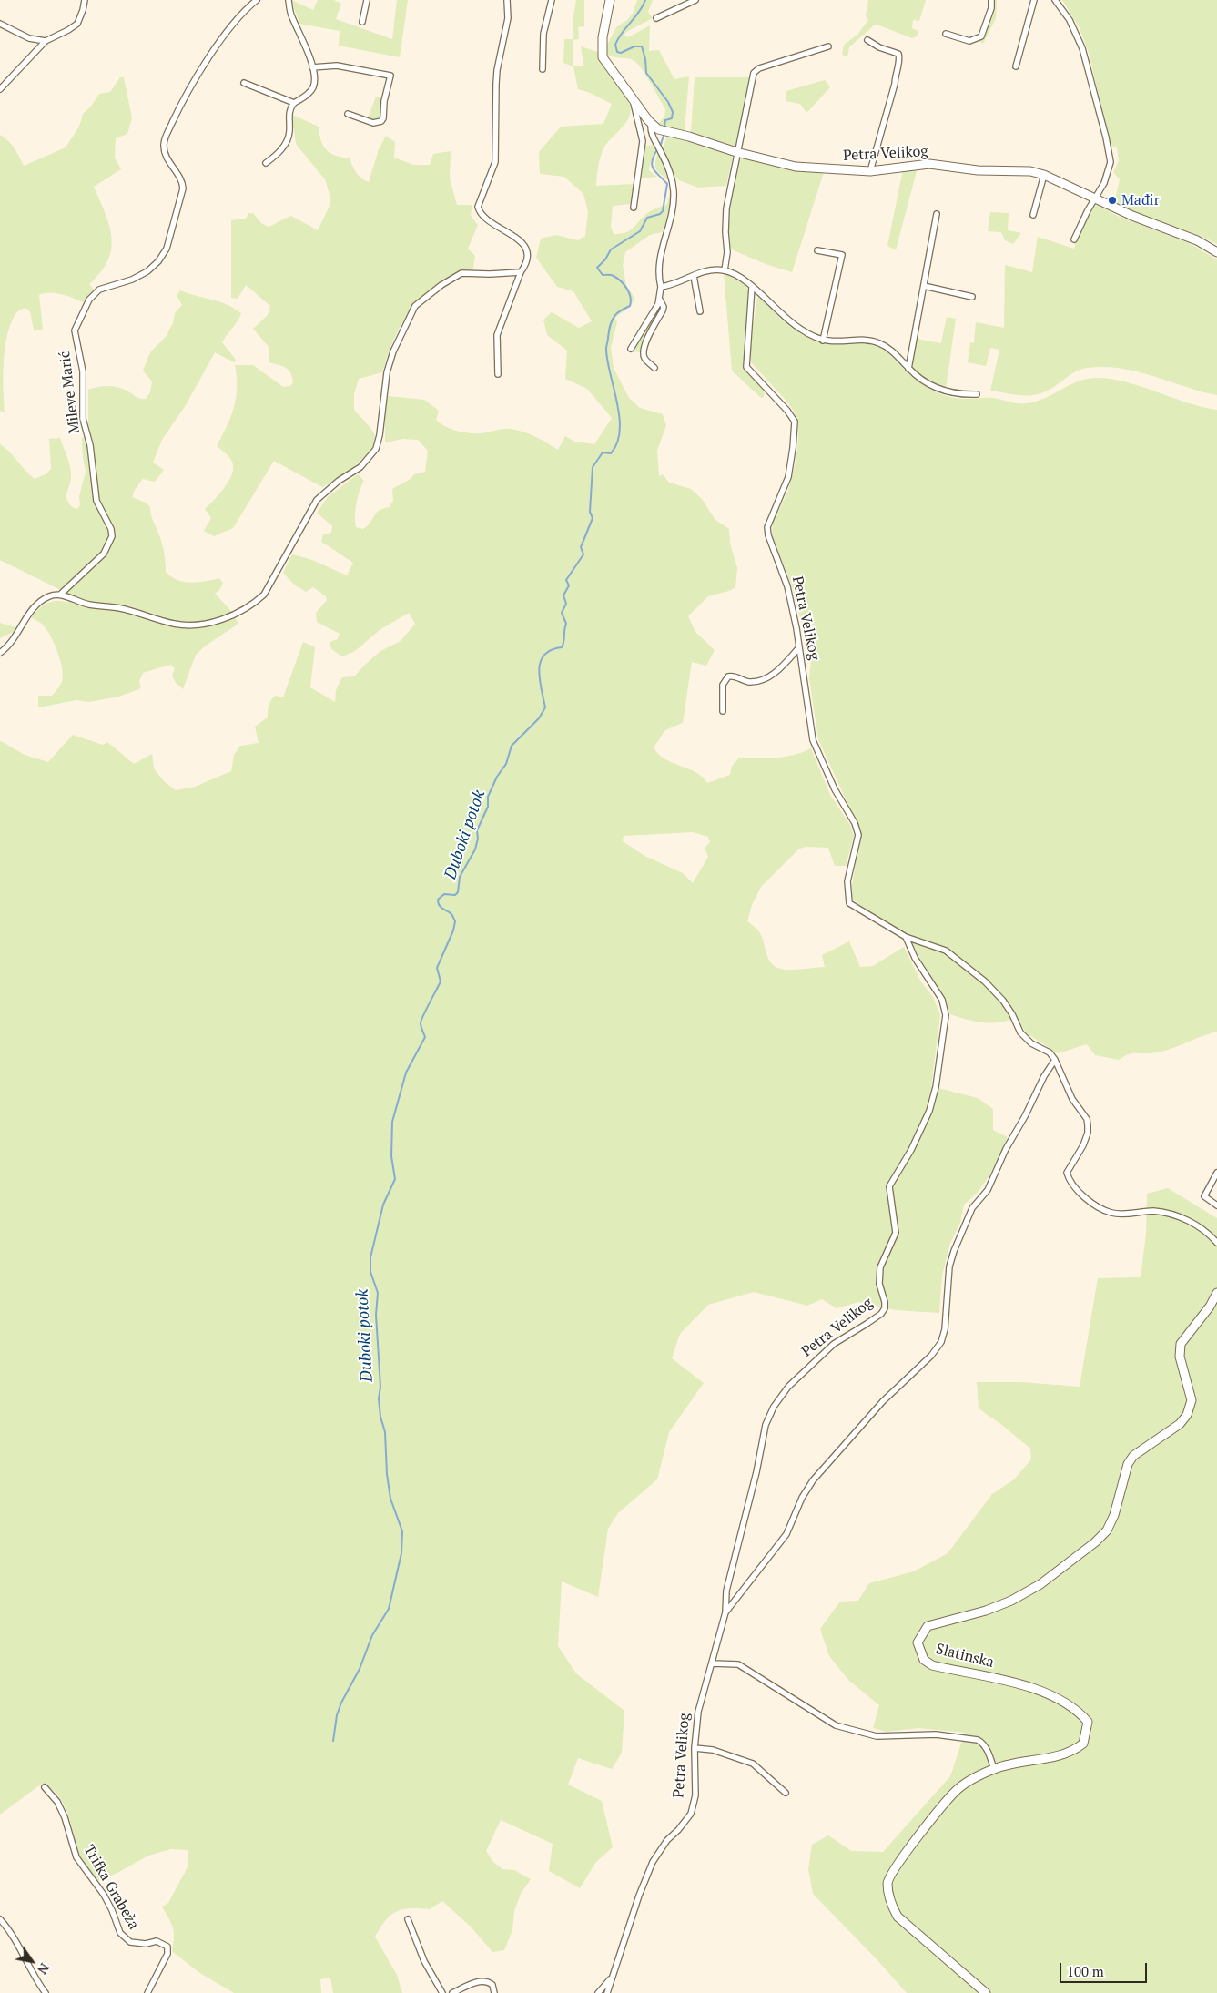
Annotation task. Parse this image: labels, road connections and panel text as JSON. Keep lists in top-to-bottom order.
{
  "streets": {
    "street": [
      "Petra Velikog",
      "Mileve Marić",
      "Slatinska",
      "Trifka Grabeža"
    ]
  },
  "water": ["Duboki potok"],
  "places": ["Mađir"],
  "scale_bar": "100 m",
  "north": "bottom right"
}
